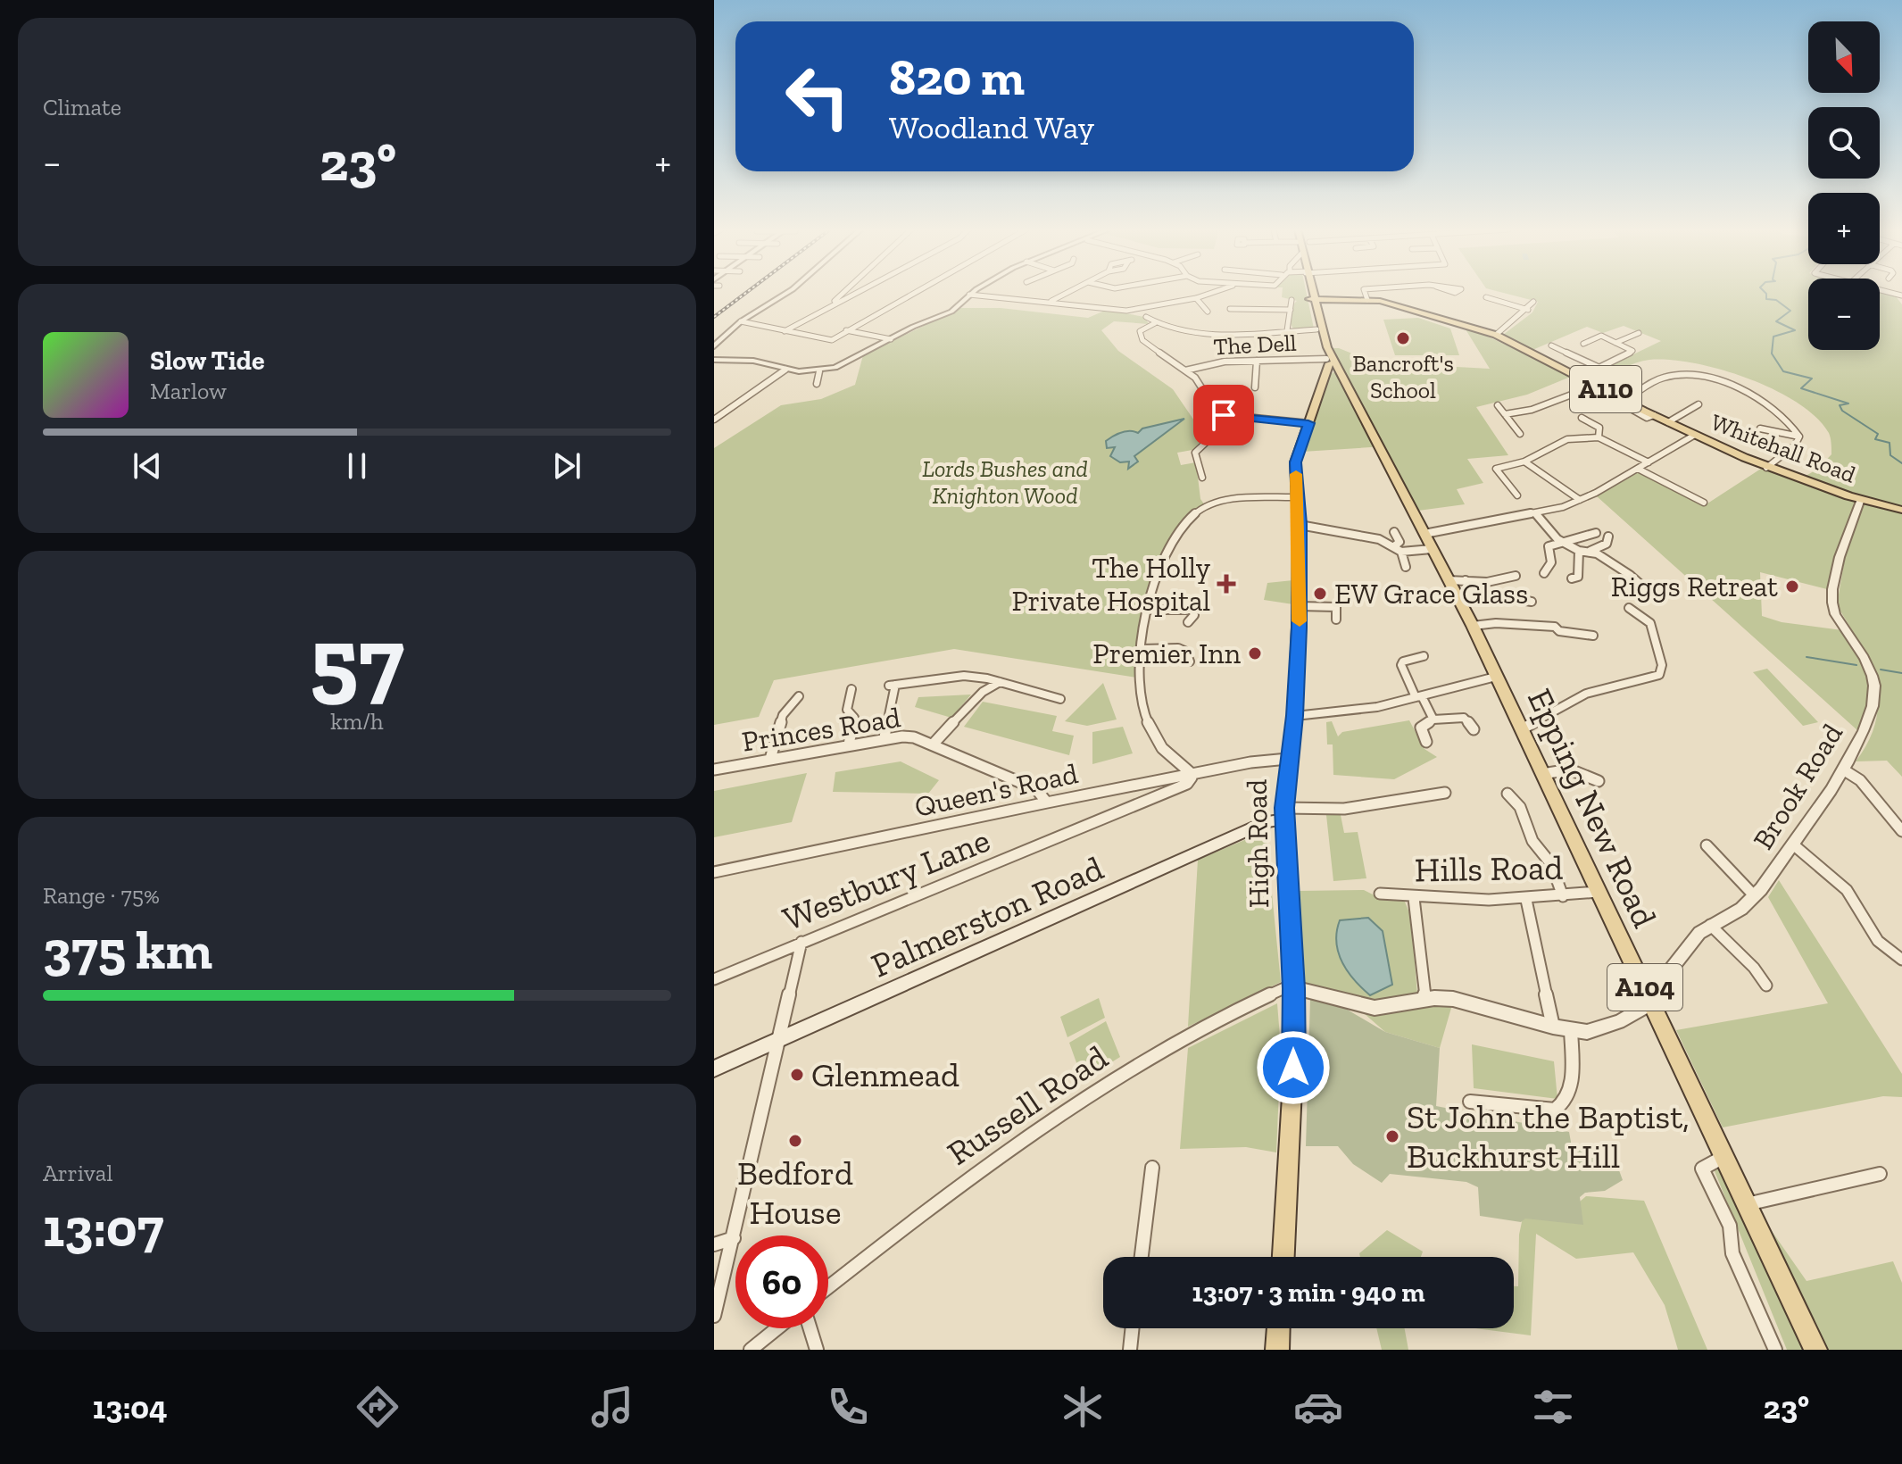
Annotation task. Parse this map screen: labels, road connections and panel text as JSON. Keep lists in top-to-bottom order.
{
  "streets": {
    "main road": [
      "A110",
      "Whitehall Road",
      "Epping New Road",
      "High Road",
      "Palmerston Road",
      "A104"
    ],
    "street": [
      "The Dell",
      "Princes Road",
      "Brook Road",
      "Queen's Road",
      "Hills Road",
      "Westbury Lane",
      "Russell Road"
    ]
  },
  "crossings": [
    ["The Dell", "Epping New Road"],
    ["The Dell", "High Road"],
    ["The Dell", "A104"],
    ["Whitehall Road", "Brook Road"],
    ["Whitehall Road", "A104"],
    ["Princes Road", "Queen's Road"],
    ["Brook Road", "Epping New Road"],
    ["Queen's Road", "High Road"],
    ["Queen's Road", "Westbury Lane"],
    ["Epping New Road", "High Road"],
    ["Epping New Road", "Hills Road"],
    ["Epping New Road", "A104"],
    ["High Road", "Palmerston Road"],
    ["High Road", "A104"],
    ["High Road", "Russell Road"]
  ],
  "parks": ["Lords Bushes and Knighton Wood"],
  "places": {
    "other": [
      "Bancroft's School",
      "Riggs Retreat",
      "EW Grace Glass",
      "Premier Inn",
      "Glenmead",
      "St John the Baptist, Buckhurst Hill",
      "Bedford House"
    ],
    "health": ["The Holly Private Hospital"]
  },
  "north": "bottom right",
  "page": {
    "tile": [
      "Climate",
      ["57", "km/h"],
      ["Range · 75%", "375 km"],
      ["Arrival", "13:07"]
    ],
    "map_buttons": ["+", "−"],
    "turn": ["820 m", "Woodland Way"],
    "heat": ["−", "23°", "+"],
    "song": ["Slow Tide", "Marlow"],
    "limit": "60",
    "trip": "13:07 · 3 min · 940 m",
    "tabs": ["13:04", "23°"]
  }
}
